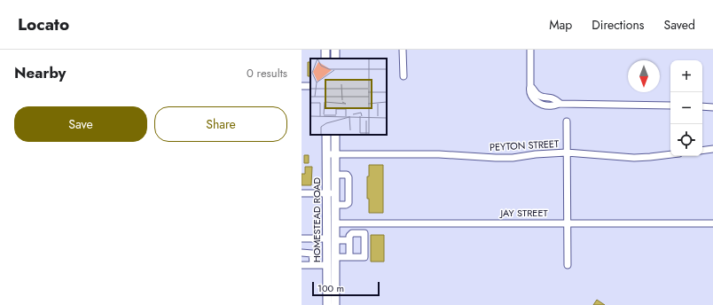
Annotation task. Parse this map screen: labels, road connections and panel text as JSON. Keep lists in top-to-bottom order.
{
  "streets": {
    "main road": ["HOMESTEAD ROAD"],
    "street": ["PEYTON STREET", "JAY STREET"]
  },
  "crossings": [
    ["PEYTON STREET", "HOMESTEAD ROAD"],
    ["JAY STREET", "HOMESTEAD ROAD"]
  ],
  "scale_bar": "100 m",
  "north": "bottom",
  "page": {
    "header": "Locato",
    "nav": ["Map", "Directions", "Saved"],
    "heading": ["Nearby", "0 results"],
    "map_buttons": ["+", "−"],
    "buttons": ["Save", "Share"],
    "scale": "100 m"
  }
}
